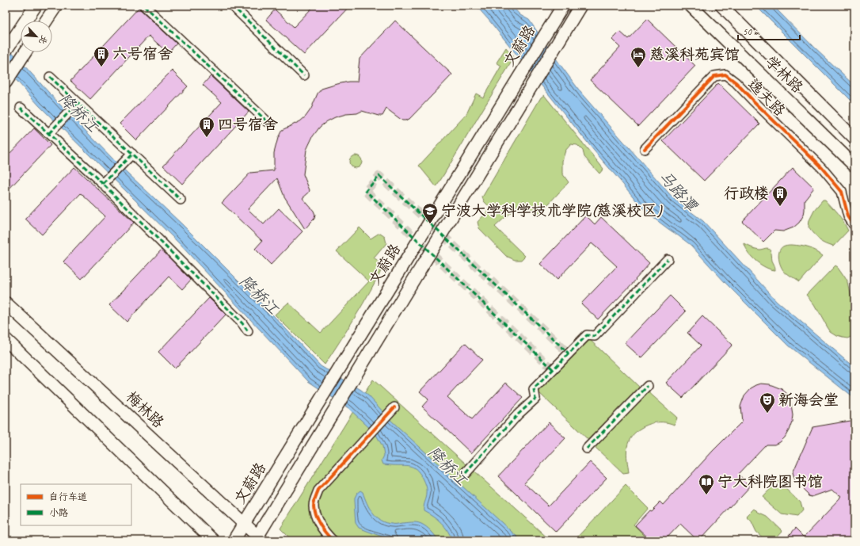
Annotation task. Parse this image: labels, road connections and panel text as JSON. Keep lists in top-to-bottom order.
{
  "streets": {
    "main road": ["文蔚路", "学林路", "梅林路"],
    "street": ["逸夫路"]
  },
  "crossings": [
    ["文蔚路", "梅林路"]
  ],
  "water": ["降桥江", "马路潭"],
  "places": {
    "building": ["六号宿舍", "四号宿舍", "行政楼"],
    "hotel": ["慈溪科苑宾馆"],
    "school or university": ["宁波大学科学技术学院(慈溪校区)"],
    "theatre": ["新海会堂"],
    "library": ["宁大科院图书馆"]
  },
  "legend": ["自行车道", "小路"],
  "scale_bar": "50 m",
  "north": "bottom right"
}
